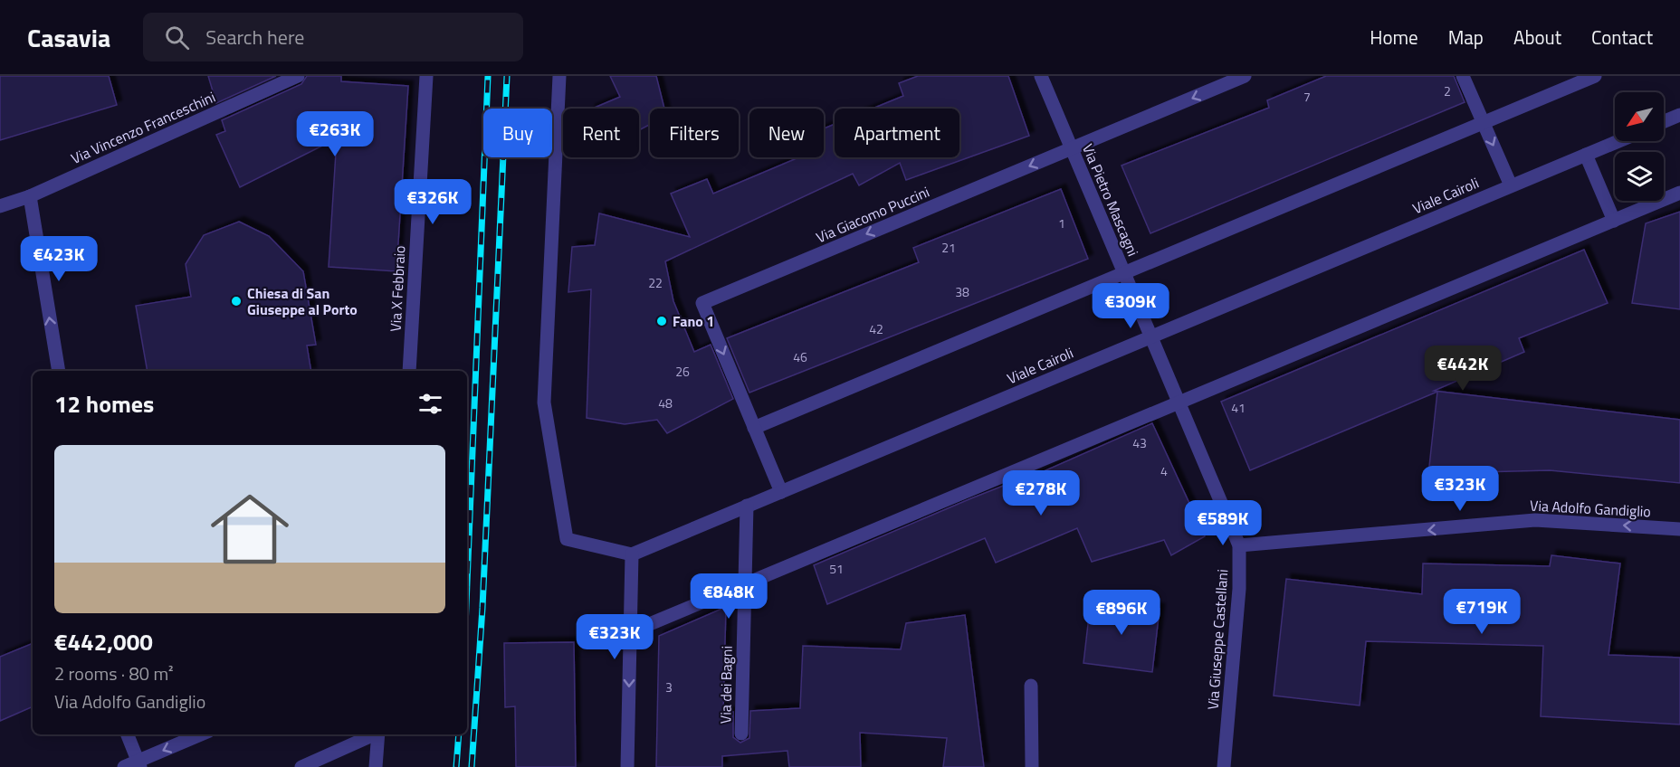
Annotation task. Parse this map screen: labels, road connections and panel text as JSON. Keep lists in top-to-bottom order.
{
  "streets": {
    "street": [
      "Via Vincenzo Franceschini",
      "Viale Cairoli",
      "Via Pietro Mascagni",
      "Via Giacomo Puccini",
      "Via X Febbraio",
      "Via Adolfo Gandiglio",
      "Via Giuseppe Castellani",
      "Via dei Bagni"
    ]
  },
  "crossings": [
    ["Viale Cairoli", "Via Pietro Mascagni"],
    ["Viale Cairoli", "Via Giacomo Puccini"],
    ["Viale Cairoli", "Via Giuseppe Castellani"],
    ["Viale Cairoli", "Via dei Bagni"],
    ["Via Pietro Mascagni", "Via Giacomo Puccini"],
    ["Via Pietro Mascagni", "Via Giuseppe Castellani"],
    ["Via Adolfo Gandiglio", "Via Giuseppe Castellani"]
  ],
  "one_way": ["Via Giacomo Puccini", "Via Adolfo Gandiglio"],
  "places": ["Chiesa di San Giuseppe al Porto", "Fano 1"],
  "house_numbers": [
    "2",
    "7",
    "1",
    "21",
    "22",
    "38",
    "42",
    "46",
    "26",
    "48",
    "41",
    "43",
    "4",
    "51",
    "3"
  ],
  "north": "bottom left",
  "page": {
    "header": "Casavia",
    "search": "Search here",
    "nav": [
      "Home",
      "Map",
      "About",
      "Contact"
    ],
    "chip": [
      "Buy",
      "Rent",
      "Filters",
      "New",
      "Apartment"
    ],
    "price": [
      "€263K",
      "€326K",
      "€423K",
      "€309K",
      "€442K",
      "€323K",
      "€278K",
      "€589K",
      "€848K",
      "€719K",
      "€896K",
      "€323K"
    ],
    "heading": "12 homes",
    "list": [
      {
        "name": "€442,000",
        "note": "2 rooms · 80 m² · Via Adolfo Gandiglio"
      }
    ]
  }
}
